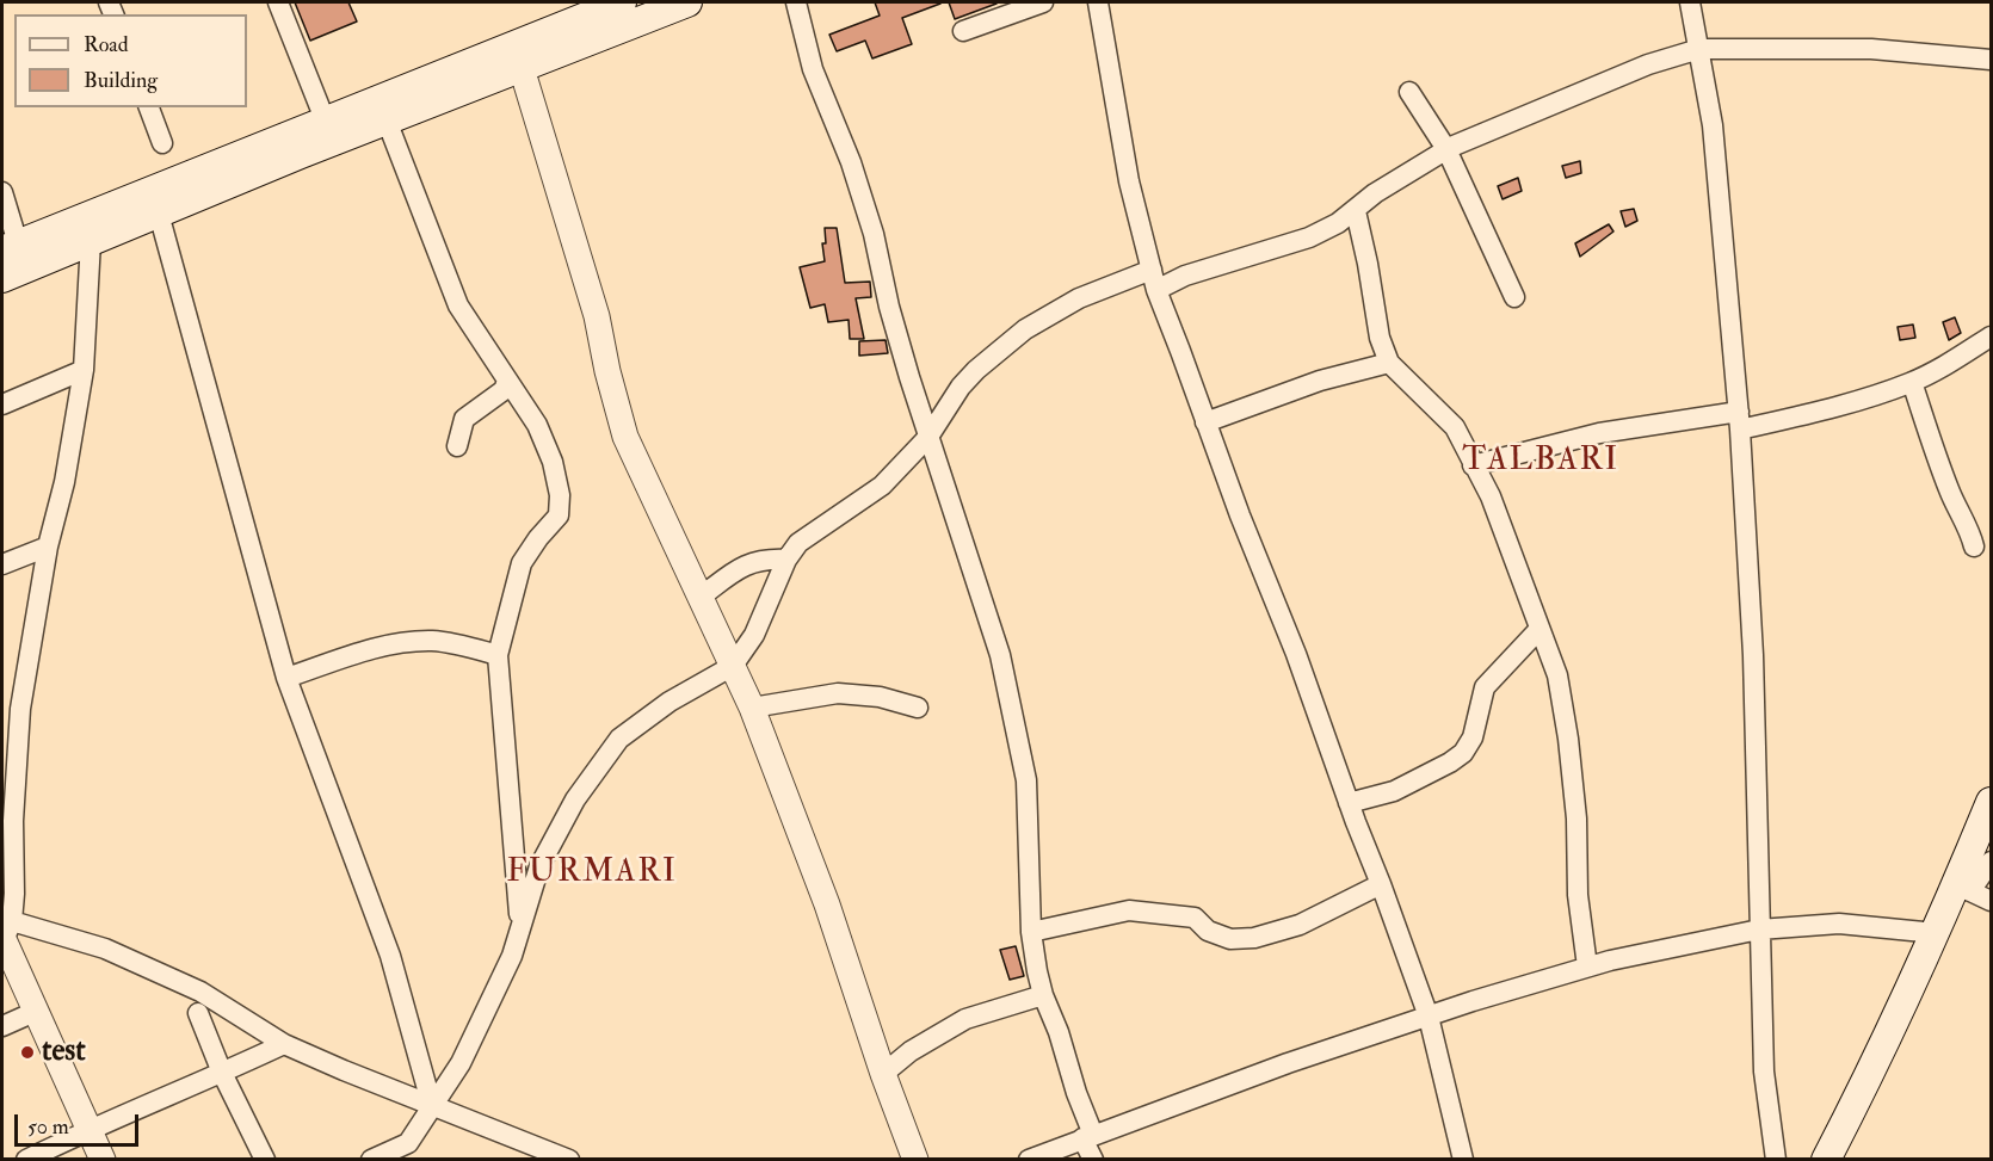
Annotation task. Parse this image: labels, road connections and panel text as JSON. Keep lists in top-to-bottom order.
{
  "districts": ["TALBARI", "FURMARI"],
  "places": ["test"],
  "legend": ["Road", "Building"],
  "scale_bar": "50 m"
}
